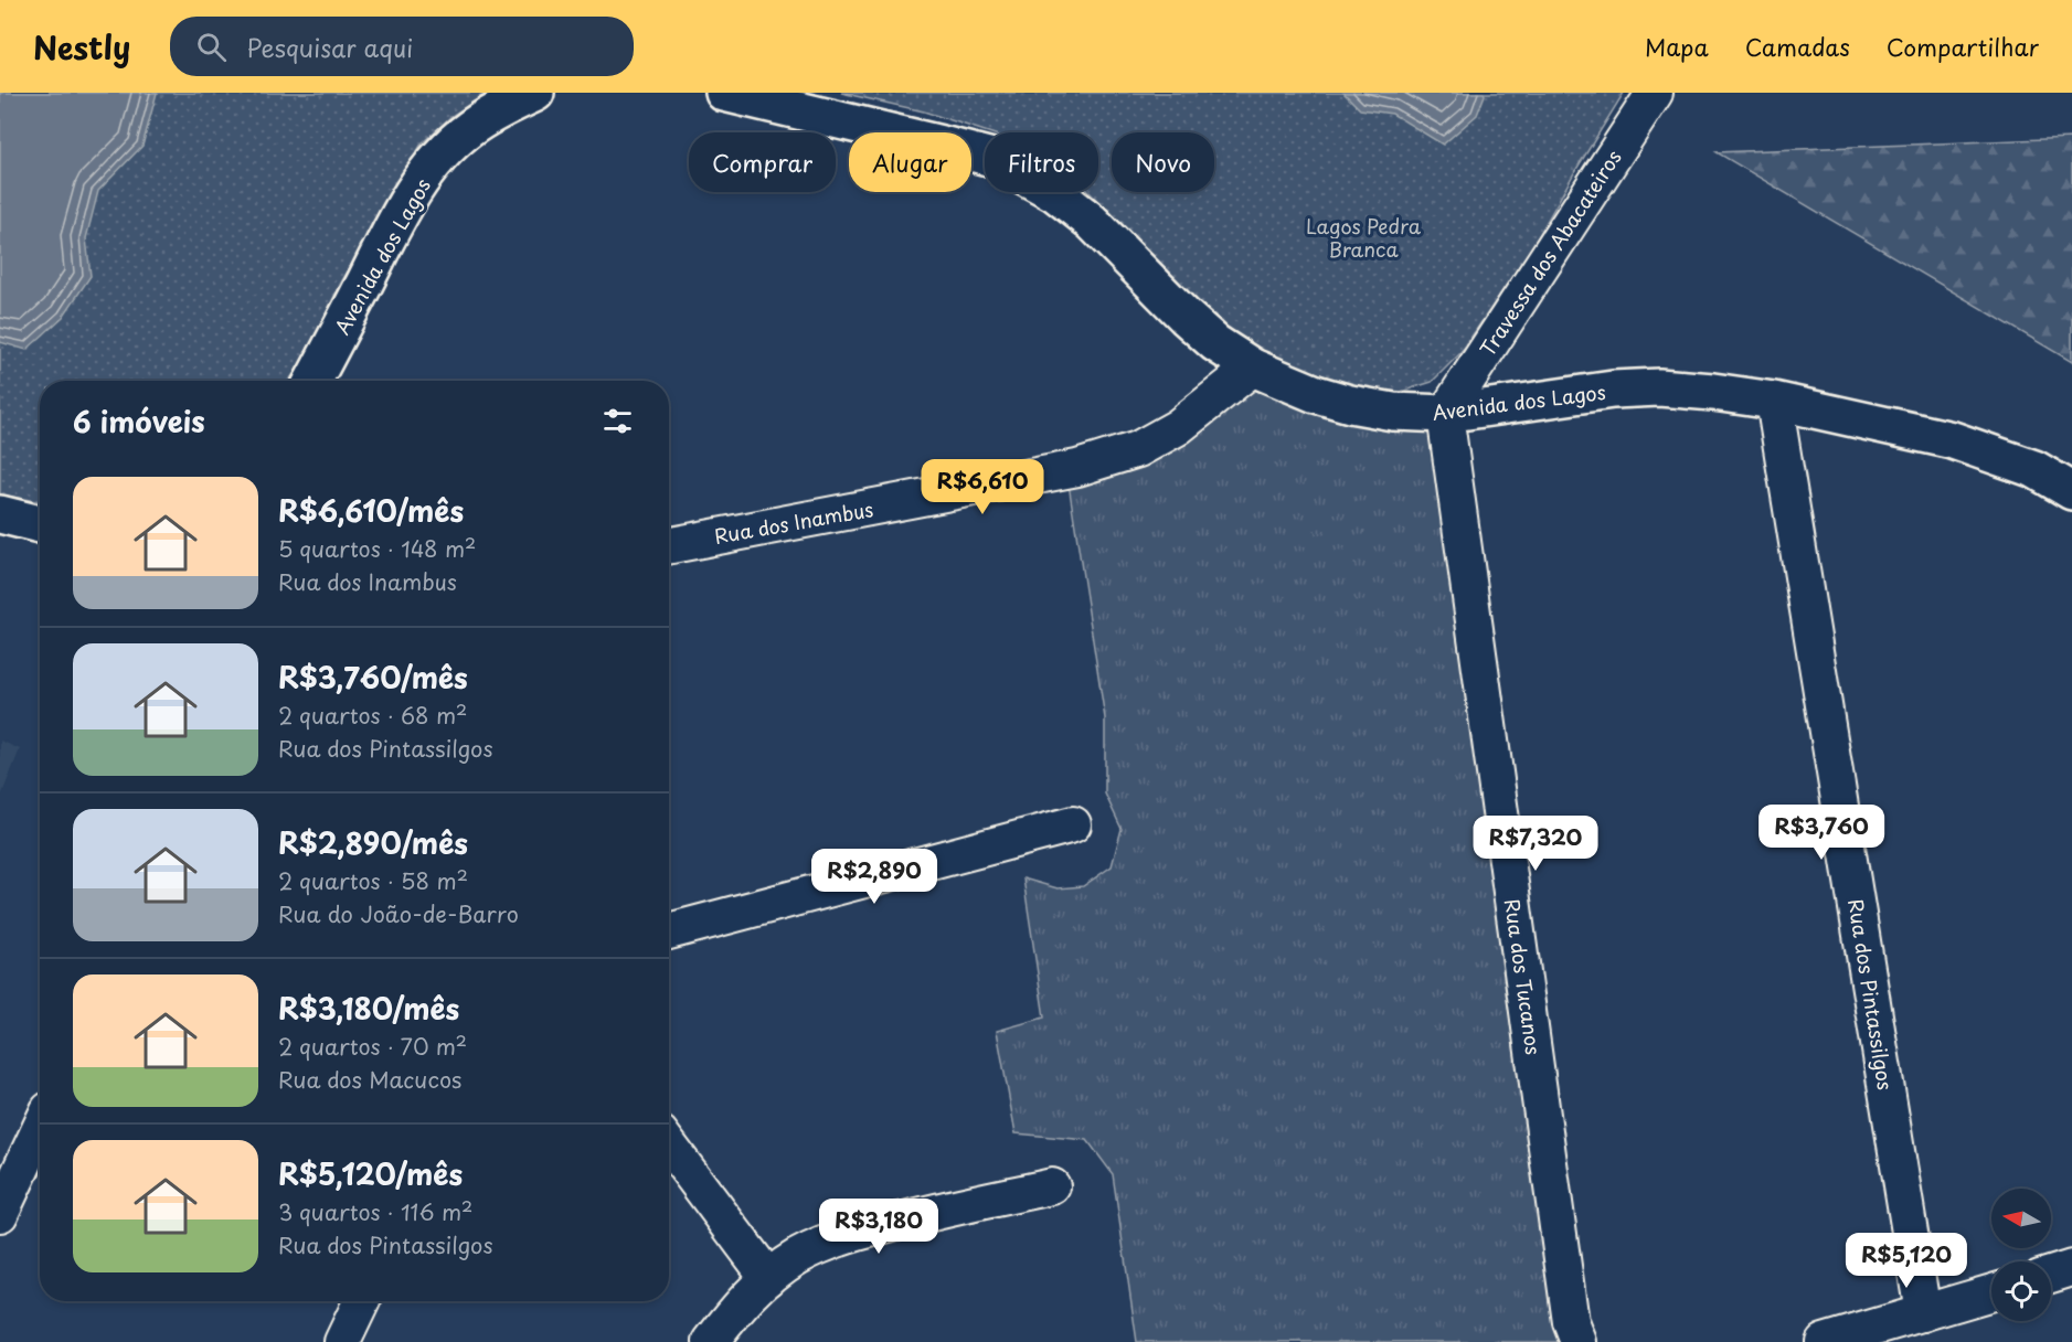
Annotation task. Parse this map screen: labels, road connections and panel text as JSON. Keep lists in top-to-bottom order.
{
  "streets": {
    "main road": ["Avenida dos Lagos"],
    "street": [
      "Travessa dos Abacateiros",
      "Rua dos Inambus",
      "Rua dos Tucanos",
      "Rua dos Pintassilgos"
    ]
  },
  "crossings": [
    ["Travessa dos Abacateiros", "Avenida dos Lagos"],
    ["Travessa dos Abacateiros", "Rua dos Tucanos"],
    ["Avenida dos Lagos", "Rua dos Inambus"],
    ["Avenida dos Lagos", "Rua dos Tucanos"],
    ["Avenida dos Lagos", "Rua dos Pintassilgos"]
  ],
  "parks": ["Lagos Pedra Branca"],
  "north": "left",
  "page": {
    "header": "Nestly",
    "search": "Pesquisar aqui",
    "nav": ["Mapa", "Camadas", "Compartilhar"],
    "chip": [
      "Comprar",
      "Alugar",
      "Filtros",
      "Novo"
    ],
    "heading": "6 imóveis",
    "price": [
      "R$6,610",
      "R$3,760",
      "R$7,320",
      "R$2,890",
      "R$3,180",
      "R$5,120"
    ],
    "list": [
      {
        "name": "R$6,610/mês",
        "note": "5 quartos · 148 m² · Rua dos Inambus"
      },
      {
        "name": "R$3,760/mês",
        "note": "2 quartos · 68 m² · Rua dos Pintassilgos"
      },
      {
        "name": "R$2,890/mês",
        "note": "2 quartos · 58 m² · Rua do João-de-Barro"
      },
      {
        "name": "R$3,180/mês",
        "note": "2 quartos · 70 m² · Rua dos Macucos"
      },
      {
        "name": "R$5,120/mês",
        "note": "3 quartos · 116 m² · Rua dos Pintassilgos"
      }
    ]
  }
}
